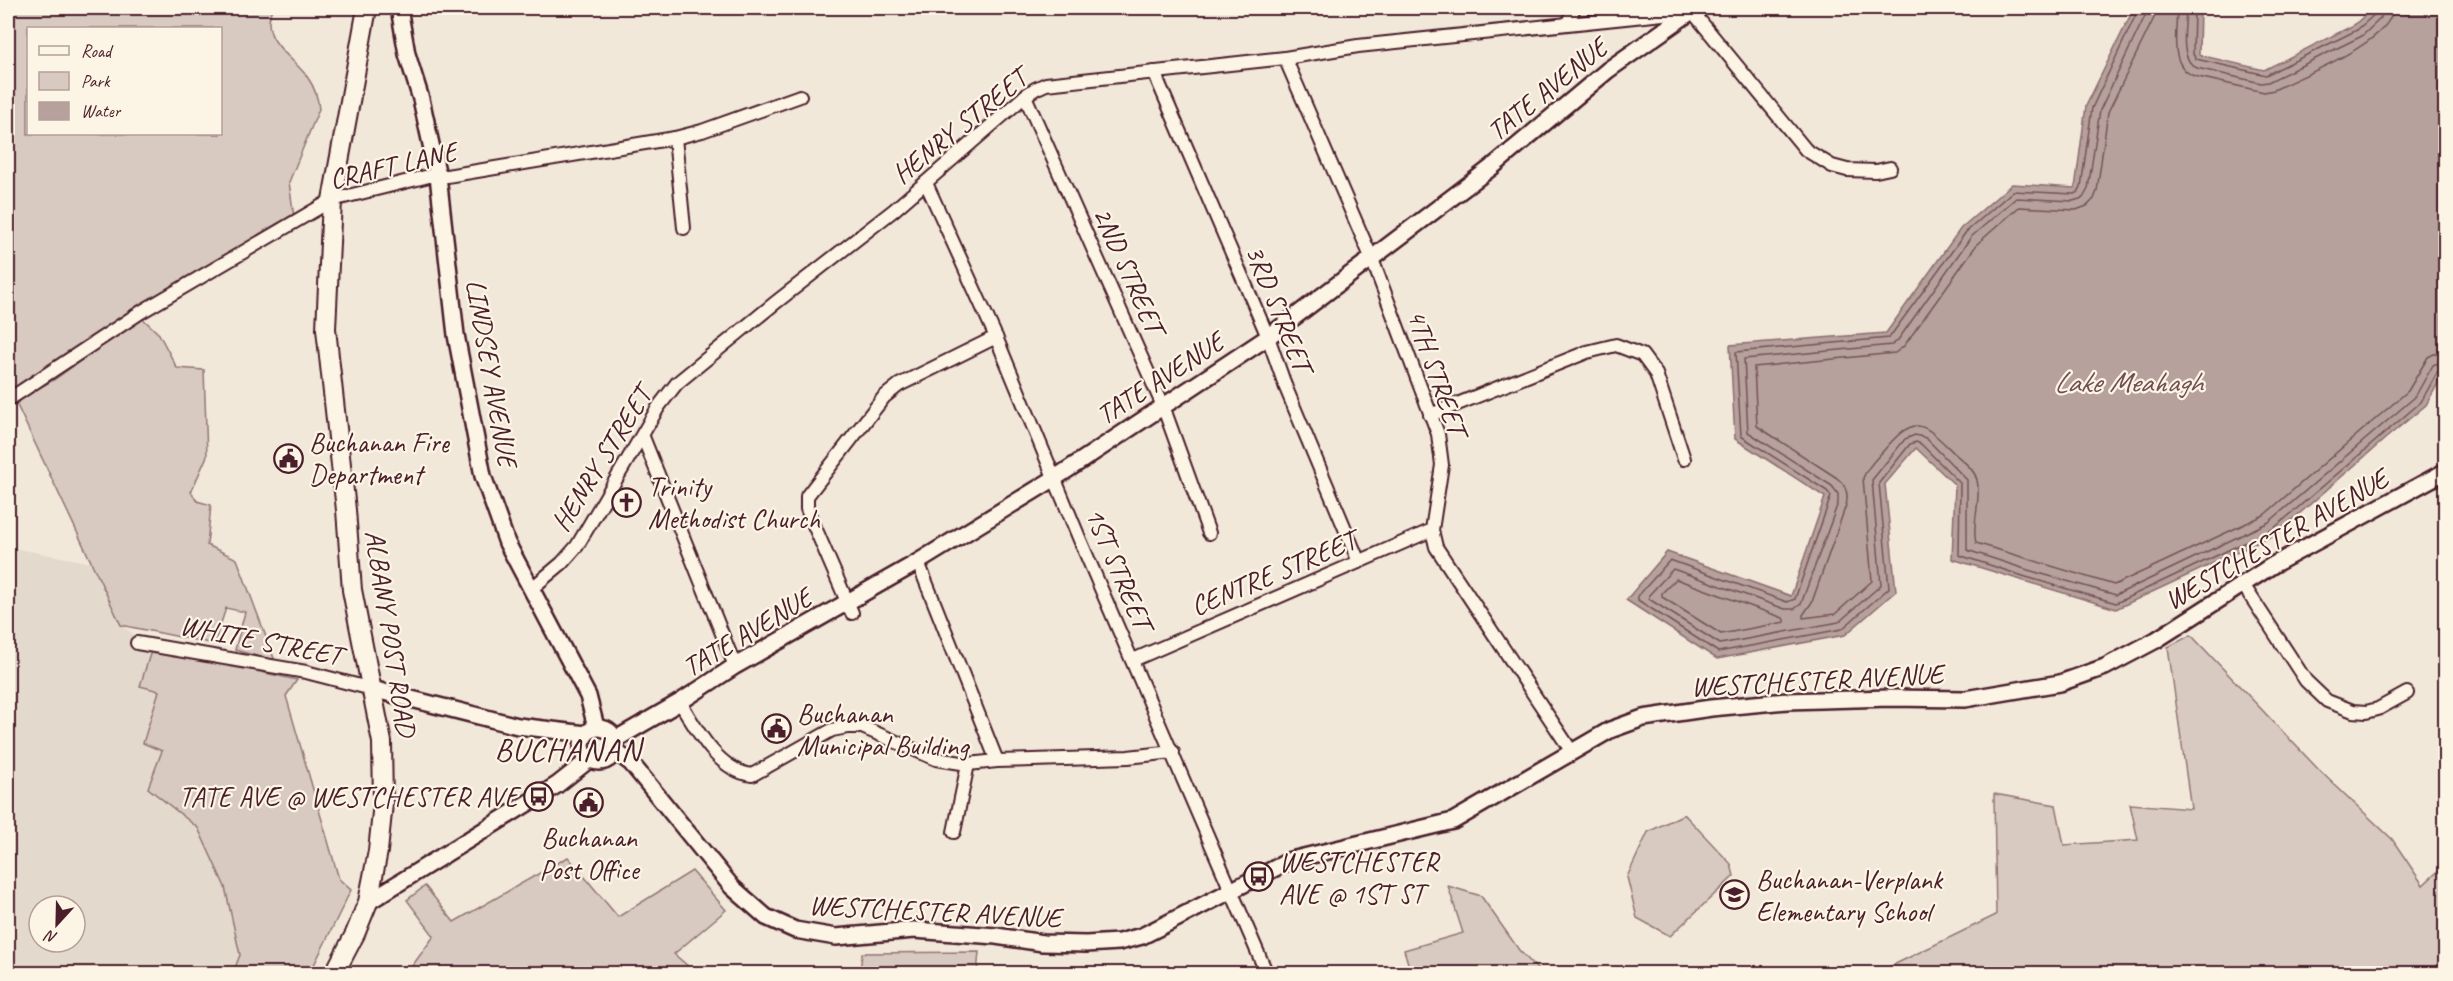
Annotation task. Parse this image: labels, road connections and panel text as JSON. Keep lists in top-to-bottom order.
{
  "streets": {
    "main road": ["ALBANY POST ROAD"],
    "street": [
      "TATE AVENUE",
      "HENRY STREET",
      "CRAFT LANE",
      "2ND STREET",
      "3RD STREET",
      "4TH STREET",
      "LINDSEY AVENUE",
      "WESTCHESTER AVENUE",
      "1ST STREET",
      "CENTRE STREET",
      "WHITE STREET"
    ]
  },
  "crossings": [
    ["TATE AVENUE", "HENRY STREET"],
    ["TATE AVENUE", "2ND STREET"],
    ["TATE AVENUE", "3RD STREET"],
    ["TATE AVENUE", "4TH STREET"],
    ["TATE AVENUE", "LINDSEY AVENUE"],
    ["TATE AVENUE", "WESTCHESTER AVENUE"],
    ["TATE AVENUE", "1ST STREET"],
    ["TATE AVENUE", "WHITE STREET"],
    ["HENRY STREET", "2ND STREET"],
    ["HENRY STREET", "3RD STREET"],
    ["HENRY STREET", "4TH STREET"],
    ["HENRY STREET", "LINDSEY AVENUE"],
    ["HENRY STREET", "1ST STREET"],
    ["CRAFT LANE", "LINDSEY AVENUE"],
    ["CRAFT LANE", "ALBANY POST ROAD"],
    ["3RD STREET", "CENTRE STREET"],
    ["4TH STREET", "CENTRE STREET"],
    ["LINDSEY AVENUE", "WESTCHESTER AVENUE"],
    ["LINDSEY AVENUE", "WHITE STREET"],
    ["WESTCHESTER AVENUE", "1ST STREET"],
    ["WESTCHESTER AVENUE", "WHITE STREET"],
    ["1ST STREET", "CENTRE STREET"],
    ["ALBANY POST ROAD", "WHITE STREET"]
  ],
  "districts": ["BUCHANAN"],
  "water": ["Lake Meahagh"],
  "places": {
    "public building": ["Buchanan Fire Department", "Buchanan Municipal Building", "Buchanan Post Office"],
    "church": ["Trinity Methodist Church"],
    "bus stop": ["TATE AVE @ WESTCHESTER AVE", "WESTCHESTER AVE @ 1ST ST"],
    "school or university": ["Buchanan-Verplank Elementary School"]
  },
  "legend": ["Road", "Park", "Water"],
  "north": "bottom"
}
